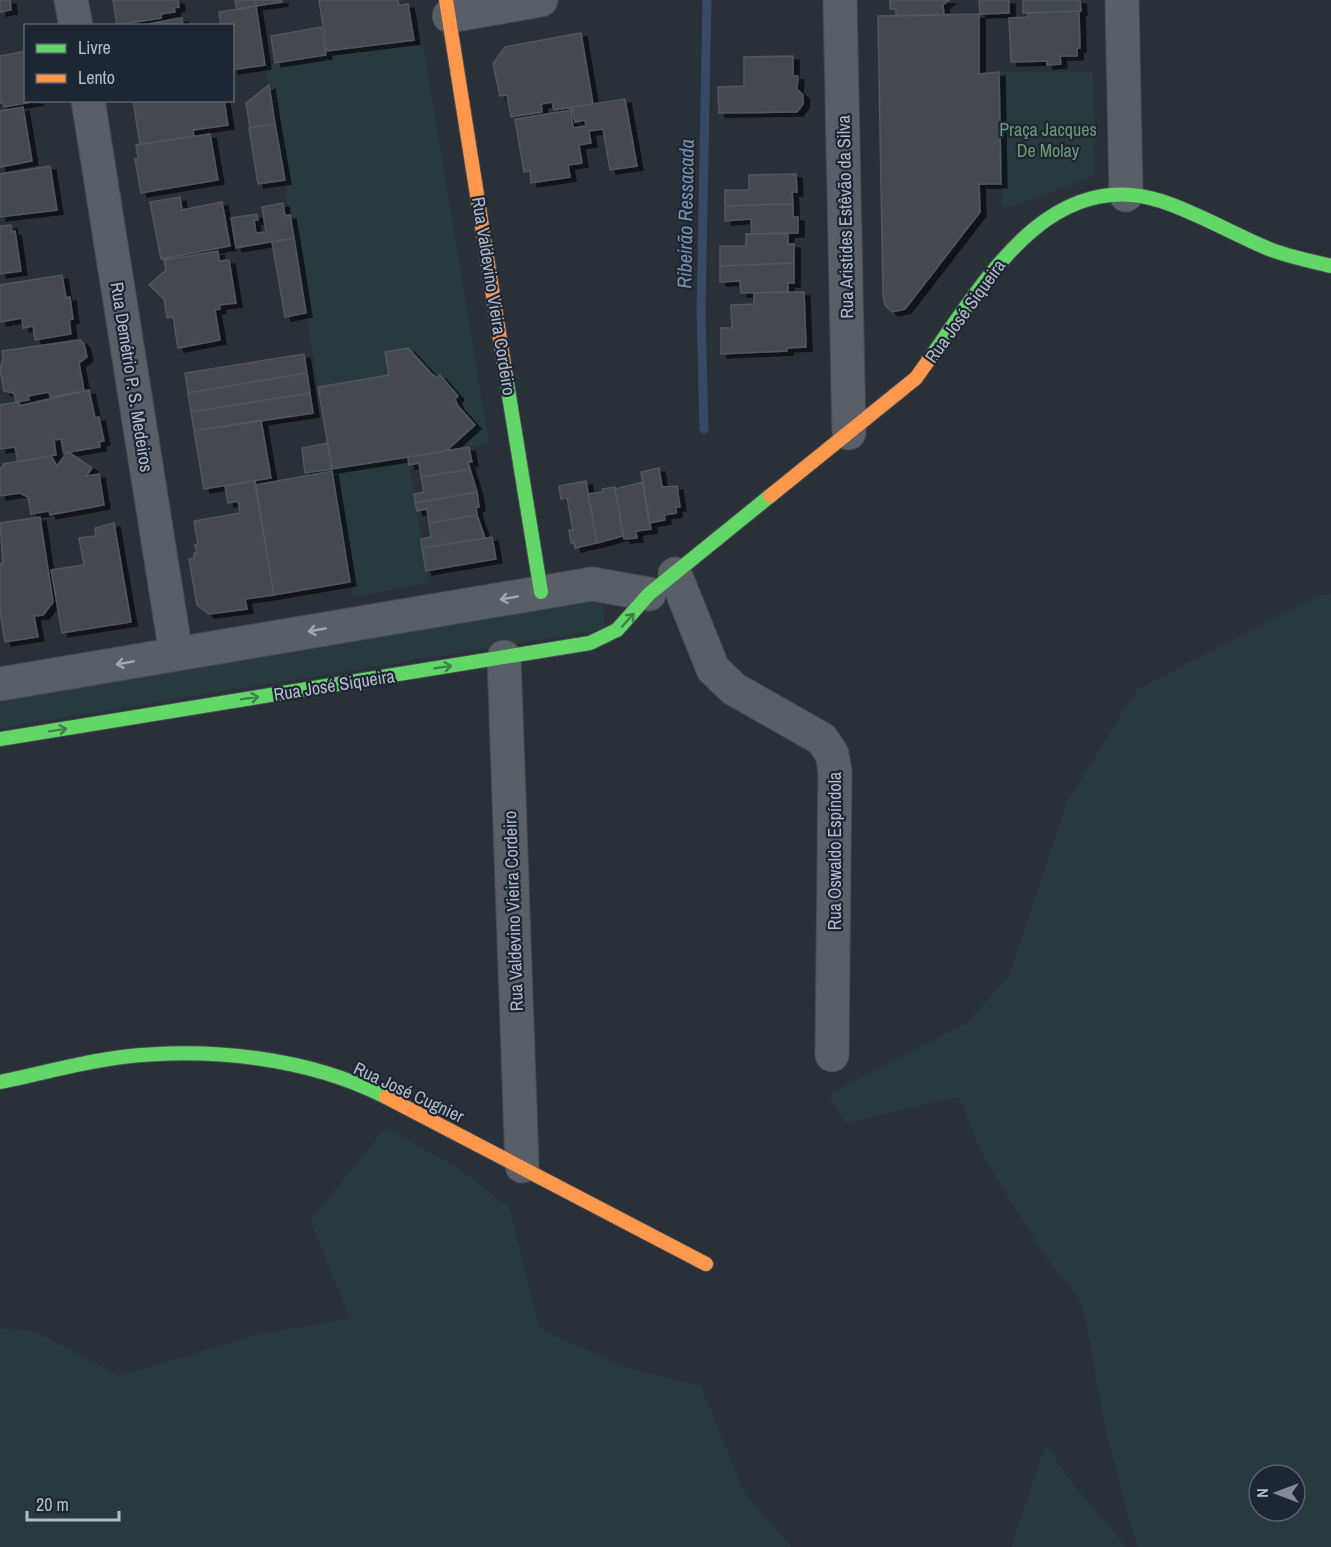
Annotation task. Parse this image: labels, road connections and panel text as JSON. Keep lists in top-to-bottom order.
{
  "streets": {
    "street": [
      "Rua Aristides Estêvão da Silva",
      "Rua Valdevino Vieira Cordeiro",
      "Rua José Siqueira",
      "Rua Demétrio P. S. Medeiros",
      "Rua Oswaldo Espíndola",
      "Rua José Cugnier"
    ]
  },
  "crossings": [
    ["Rua Aristides Estêvão da Silva", "Rua José Siqueira"],
    ["Rua Valdevino Vieira Cordeiro", "Rua José Siqueira"],
    ["Rua Valdevino Vieira Cordeiro", "Rua José Cugnier"],
    ["Rua José Siqueira", "Rua Oswaldo Espíndola"]
  ],
  "water": ["Ribeirão Ressacada"],
  "parks": ["Praça Jacques De Molay"],
  "legend": ["Livre", "Lento"],
  "scale_bar": "20 m",
  "north": "left"
}
